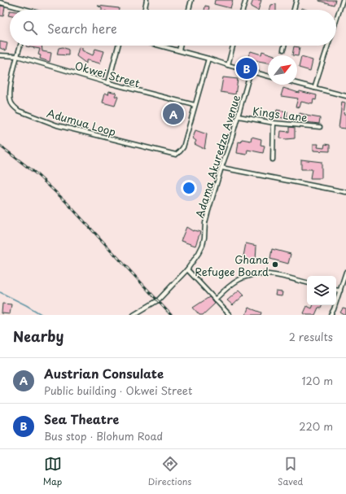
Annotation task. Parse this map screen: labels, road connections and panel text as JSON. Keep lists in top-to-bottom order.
{
  "streets": {
    "street": [
      "Okwei Street",
      "Kings Lane",
      "Adumua Loop",
      "Adama Akuredza Avenue"
    ]
  },
  "crossings": [
    ["Okwei Street", "Adumua Loop"],
    ["Kings Lane", "Adama Akuredza Avenue"]
  ],
  "places": ["Ghana Refugee Board"],
  "north": "top right",
  "page": {
    "search": "Search here",
    "pins": ["B", "A"],
    "heading": ["Nearby", "2 results"],
    "list": [
      {
        "mark": "A",
        "name": "Austrian Consulate",
        "note": "Public building · Okwei Street",
        "value": "120 m"
      },
      {
        "mark": "B",
        "name": "Sea Theatre",
        "note": "Bus stop · Blohum Road",
        "value": "220 m"
      }
    ],
    "nav": ["Map", "Directions", "Saved"]
  }
}
